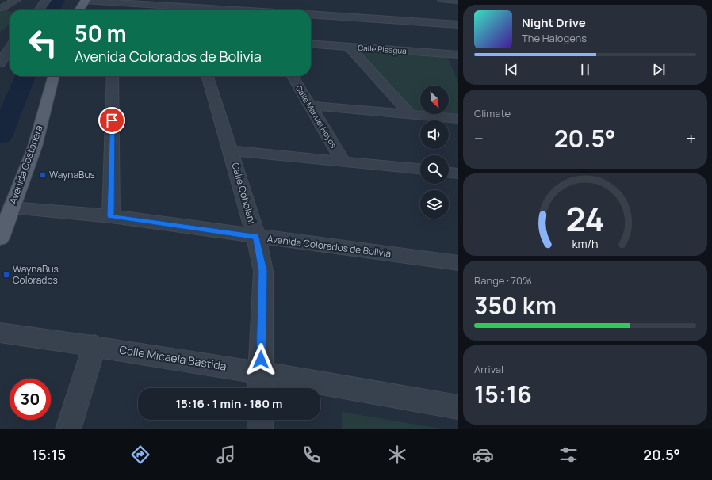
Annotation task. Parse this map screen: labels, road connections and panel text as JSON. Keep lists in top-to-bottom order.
{
  "streets": {
    "main road": ["Avenida Costanera"],
    "street": [
      "Calle Pisagua",
      "Calle Manuel Hoyos",
      "Calle Coholani",
      "Avenida Colorados de Bolivia",
      "Calle Micaela Bastida"
    ]
  },
  "crossings": [
    ["Avenida Costanera", "Avenida Colorados de Bolivia"],
    ["Calle Coholani", "Avenida Colorados de Bolivia"],
    ["Calle Coholani", "Calle Micaela Bastida"]
  ],
  "places": {
    "transit": ["WaynaBus", "WaynaBus Colorados"]
  },
  "north": "bottom right",
  "page": {
    "turn": ["50 m", "Avenida Colorados de Bolivia"],
    "song": ["Night Drive", "The Halogens"],
    "tile": [
      "Climate",
      ["Range · 70%", "350 km"],
      ["Arrival", "15:16"]
    ],
    "heat": ["−", "20.5°", "+"],
    "limit": "30",
    "trip": "15:16 · 1 min · 180 m",
    "tabs": ["15:15", "20.5°"],
    "gauge": ["24", "km/h"]
  }
}
